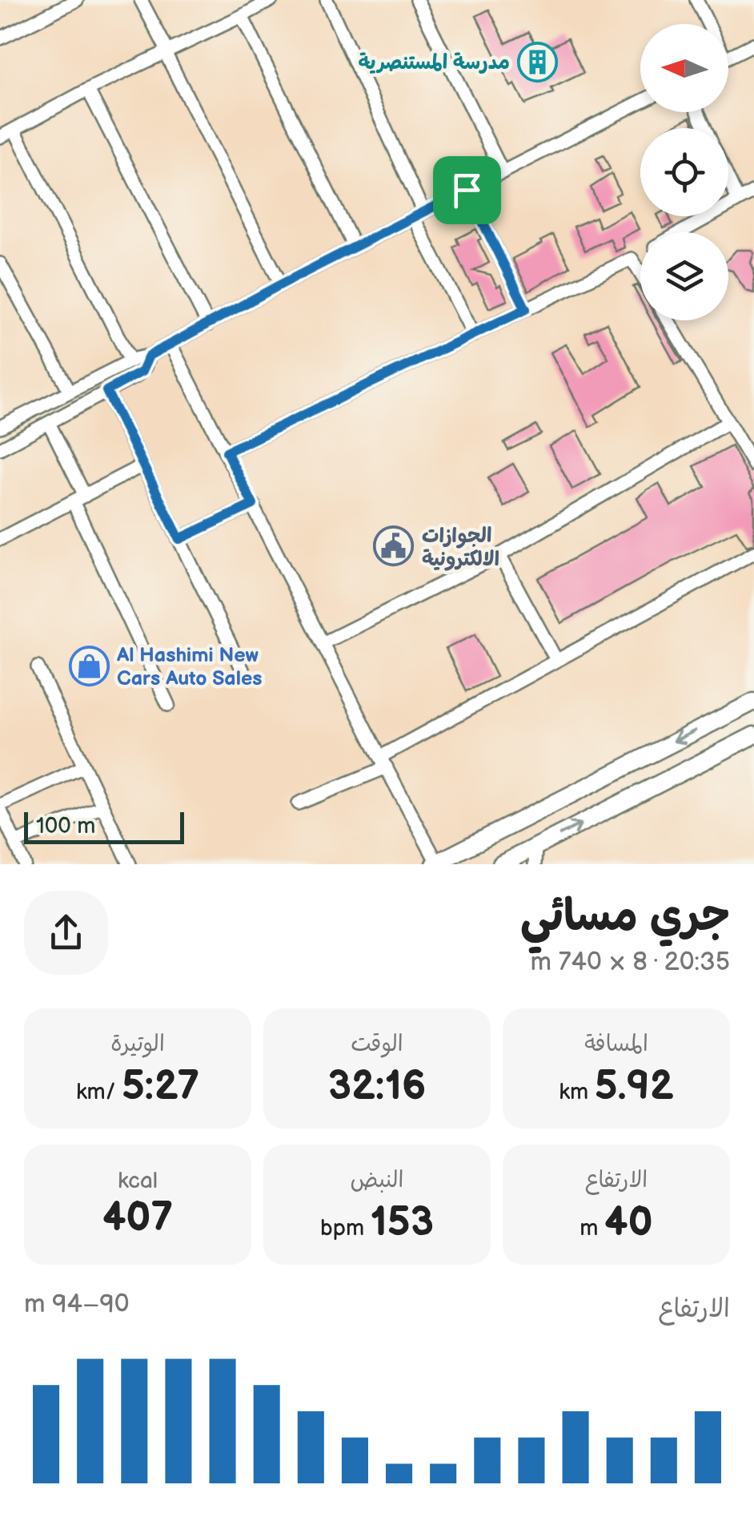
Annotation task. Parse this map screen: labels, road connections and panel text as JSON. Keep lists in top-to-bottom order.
{
  "places": {
    "building": ["مدرسة المستنصرية"],
    "public building": ["الجوازات الالكترونية"],
    "shop": ["Al Hashimi New Cars Auto Sales"]
  },
  "scale_bar": "100 m",
  "north": "left",
  "page": {
    "scale": "100 m",
    "heading": ["جري مسائي", "20:35 · 8 × 740 m"],
    "stats": [
      ["المسافة", "5.92 km"],
      ["الوقت", "32:16"],
      ["الوتيرة", "5:27 /km"],
      ["الارتفاع", "40 m"],
      ["النبض", "153 bpm"],
      ["kcal", "407"]
    ],
    "chart": ["الارتفاع", "90–94 m"]
  }
}
